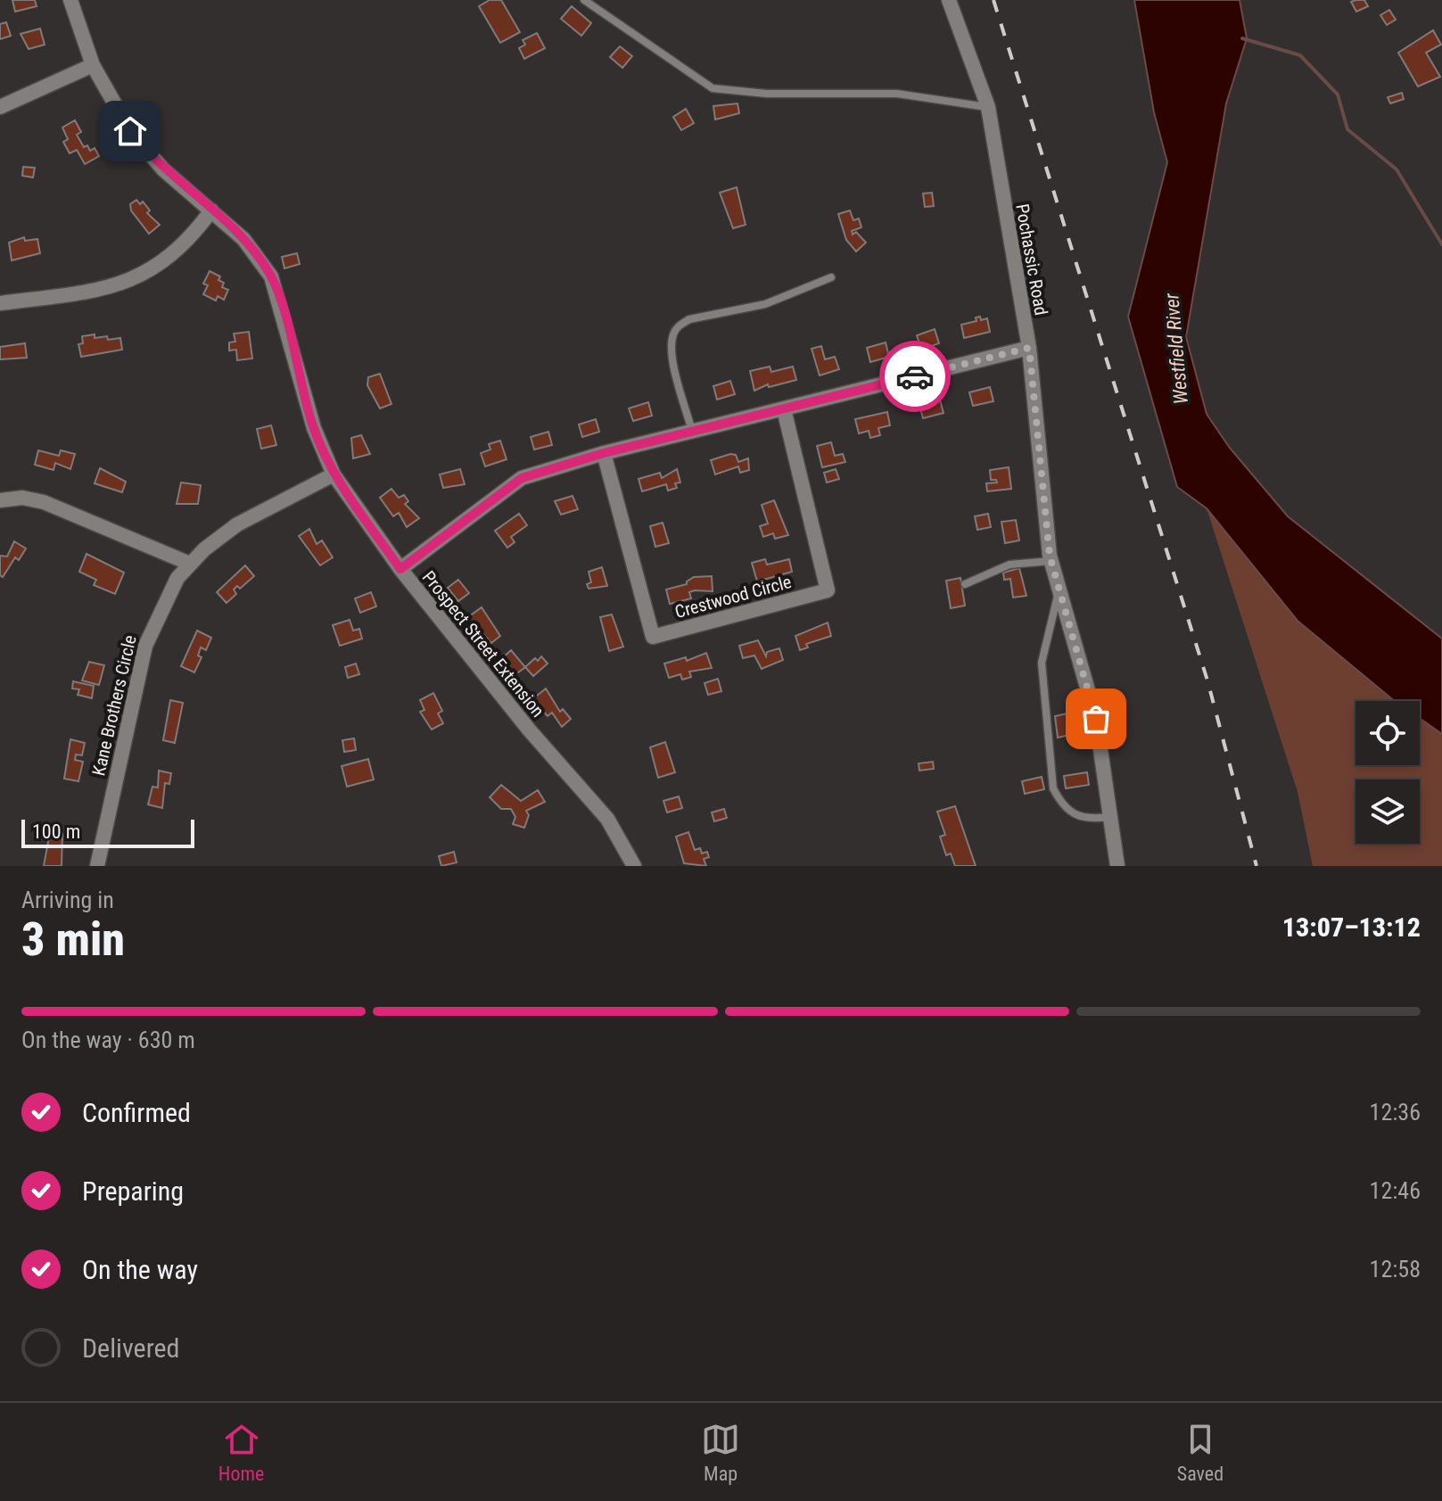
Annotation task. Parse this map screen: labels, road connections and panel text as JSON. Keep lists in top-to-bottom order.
{
  "streets": {
    "street": [
      "Pochassic Road",
      "Crestwood Circle",
      "Prospect Street Extension",
      "Kane Brothers Circle"
    ]
  },
  "crossings": [
    ["Prospect Street Extension", "Kane Brothers Circle"]
  ],
  "water": ["Westfield River"],
  "scale_bar": "100 m",
  "page": {
    "scale": "100 m",
    "heading": ["3 min", "Arriving in", "13:07–13:12"],
    "bar": "On the way · 630 m",
    "list": [
      ["Confirmed", "12:36"],
      ["Preparing", "12:46"],
      ["On the way", "12:58"],
      "Delivered"
    ],
    "tabs": ["Home", "Map", "Saved"]
  }
}
